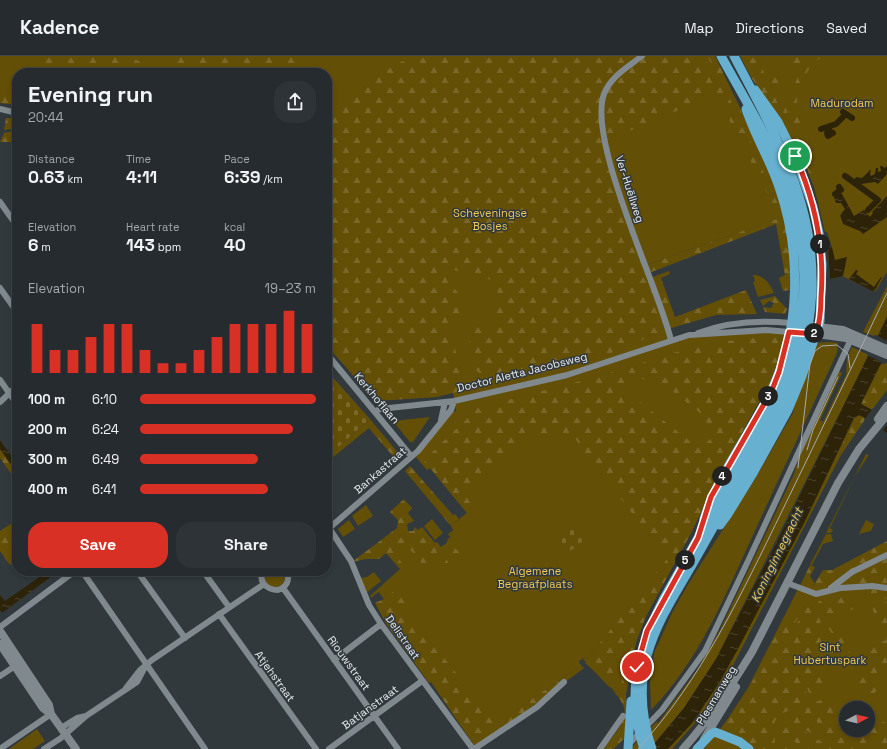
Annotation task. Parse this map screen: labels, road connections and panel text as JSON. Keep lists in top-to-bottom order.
{
  "streets": {
    "main road": ["Doctor Aletta Jacobsweg", "Plesmanweg"],
    "street": [
      "Ver-Huëllweg",
      "Kerkhoflaan",
      "Bankastraat",
      "Delistraat",
      "Riouwstraat",
      "Atjehstraat",
      "Batjanstraat"
    ]
  },
  "crossings": [
    ["Ver-Huëllweg", "Doctor Aletta Jacobsweg"],
    ["Doctor Aletta Jacobsweg", "Kerkhoflaan"],
    ["Doctor Aletta Jacobsweg", "Bankastraat"],
    ["Kerkhoflaan", "Bankastraat"],
    ["Delistraat", "Batjanstraat"],
    ["Riouwstraat", "Batjanstraat"]
  ],
  "water": ["Koninginnegracht"],
  "parks": [
    "Madurodam",
    "Scheveningse Bosjes",
    "Algemene Begraafplaats",
    "Sint Hubertuspark"
  ],
  "north": "right",
  "page": {
    "header": "Kadence",
    "nav": ["Map", "Directions", "Saved"],
    "heading": ["Evening run", "20:44"],
    "stats": [
      ["Distance", "0.63 km"],
      ["Time", "4:11"],
      ["Pace", "6:39 /km"],
      ["Elevation", "6 m"],
      ["Heart rate", "143 bpm"],
      ["kcal", "40"]
    ],
    "pins": [
      "1",
      "2",
      "3",
      "4",
      "5"
    ],
    "chart": ["Elevation", "19–23 m"],
    "list": [
      {
        "name": "100 m",
        "note": "6:10"
      },
      {
        "name": "200 m",
        "note": "6:24"
      },
      {
        "name": "300 m",
        "note": "6:49"
      },
      {
        "name": "400 m",
        "note": "6:41"
      }
    ],
    "buttons": ["Save", "Share"]
  }
}
